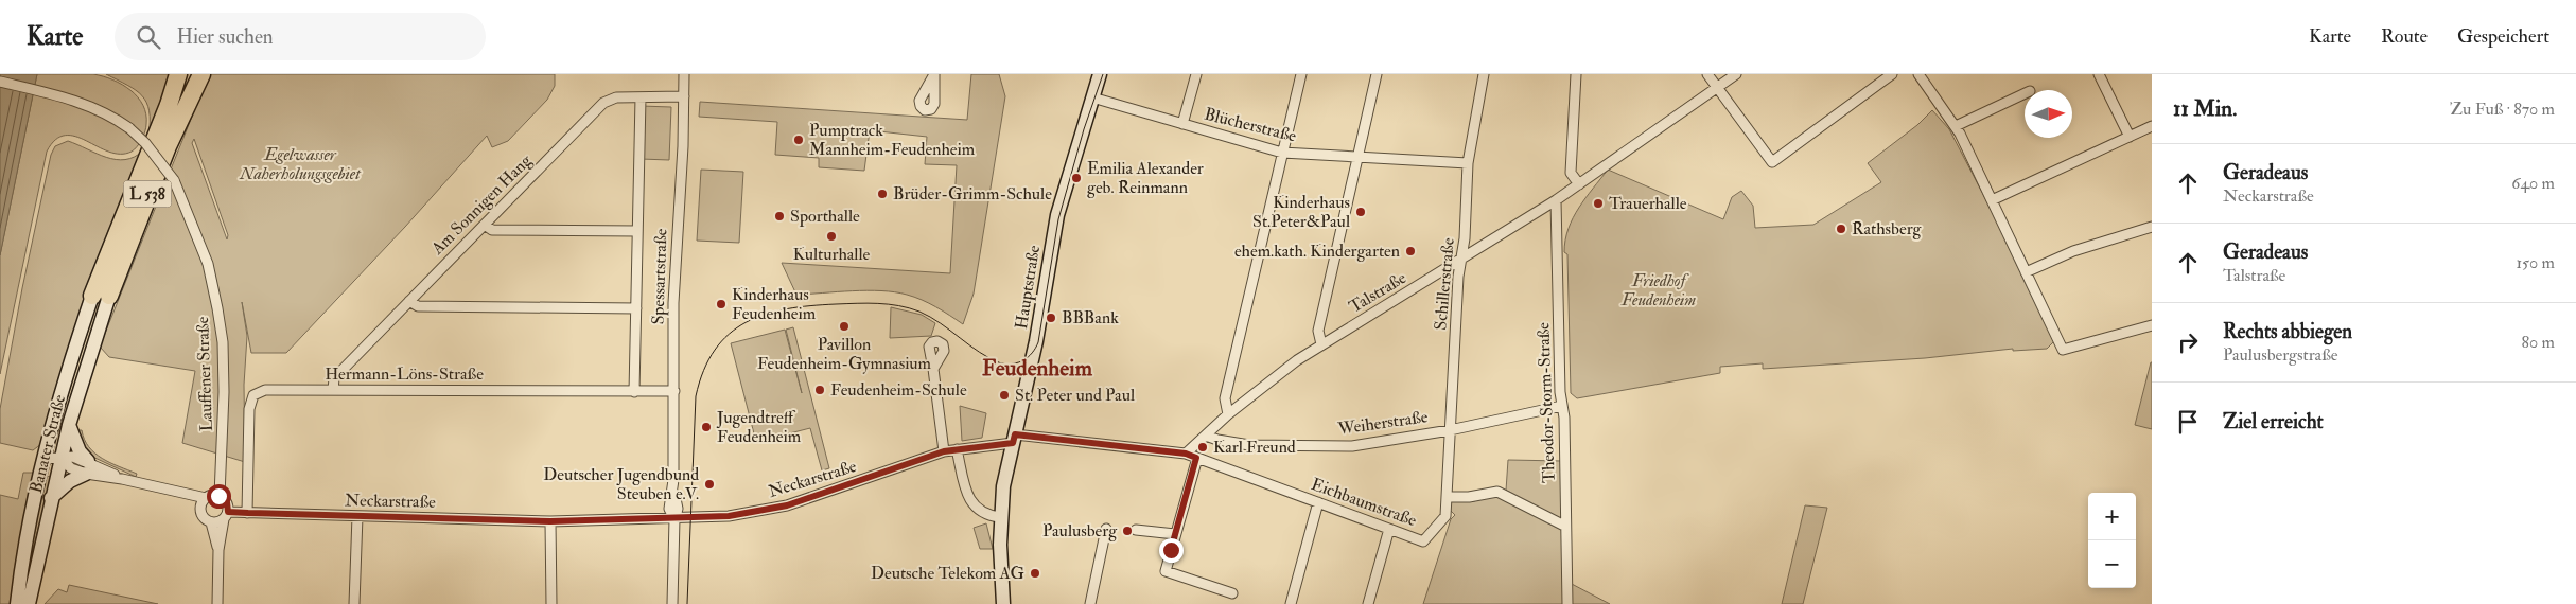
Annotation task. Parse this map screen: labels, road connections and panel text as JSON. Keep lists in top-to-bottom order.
{
  "streets": {
    "highway": ["L 538"],
    "main road": ["Hauptstraße", "Banater Straße"],
    "street": [
      "Blücherstraße",
      "Am Sonnigen Hang",
      "Spessartstraße",
      "Schillerstraße",
      "Talstraße",
      "Lauffener Straße",
      "Hermann-Löns-Straße",
      "Theodor-Storm-Straße",
      "Weiherstraße",
      "Neckarstraße",
      "Eichbaumstraße"
    ]
  },
  "crossings": [
    ["Blücherstraße", "Schillerstraße"],
    ["Blücherstraße", "Hauptstraße"],
    ["L 538", "Banater Straße"],
    ["Am Sonnigen Hang", "Spessartstraße"],
    ["Am Sonnigen Hang", "Hermann-Löns-Straße"],
    ["Spessartstraße", "Hermann-Löns-Straße"],
    ["Spessartstraße", "Neckarstraße"],
    ["Schillerstraße", "Talstraße"],
    ["Schillerstraße", "Weiherstraße"],
    ["Schillerstraße", "Eichbaumstraße"],
    ["Hauptstraße", "Neckarstraße"],
    ["Talstraße", "Theodor-Storm-Straße"],
    ["Talstraße", "Weiherstraße"],
    ["Talstraße", "Eichbaumstraße"],
    ["Lauffener Straße", "Neckarstraße"],
    ["Hermann-Löns-Straße", "Neckarstraße"],
    ["Theodor-Storm-Straße", "Weiherstraße"]
  ],
  "districts": ["Feudenheim"],
  "parks": ["Egelwasser Naherholungsgebiet", "Friedhof Feudenheim"],
  "places": [
    "Pumptrack Mannheim-Feudenheim",
    "Emilia Alexander geb. Reinmann",
    "Brüder-Grimm-Schule",
    "Trauerhalle",
    "Kinderhaus St.Peter&Paul",
    "Sporthalle",
    "Rathsberg",
    "Kulturhalle",
    "ehem.kath. Kindergarten",
    "Kinderhaus Feudenheim",
    "BBBank",
    "Pavillon Feudenheim-Gymnasium",
    "Feudenheim-Schule",
    "St. Peter und Paul",
    "Jugendtreff Feudenheim",
    "Karl Freund",
    "Deutscher Jugendbund Steuben e.V.",
    "Paulusberg",
    "Deutsche Telekom AG"
  ],
  "north": "right",
  "page": {
    "header": "Karte",
    "search": "Hier suchen",
    "nav": ["Karte", "Route", "Gespeichert"],
    "heading": ["11 Min.", "Zu Fuß · 870 m"],
    "list": [
      ["Geradeaus", "Neckarstraße", "640 m"],
      ["Geradeaus", "Talstraße", "150 m"],
      ["Rechts abbiegen", "Paulusbergstraße", "80 m"],
      "Ziel erreicht"
    ],
    "map_buttons": ["+", "−"]
  }
}
